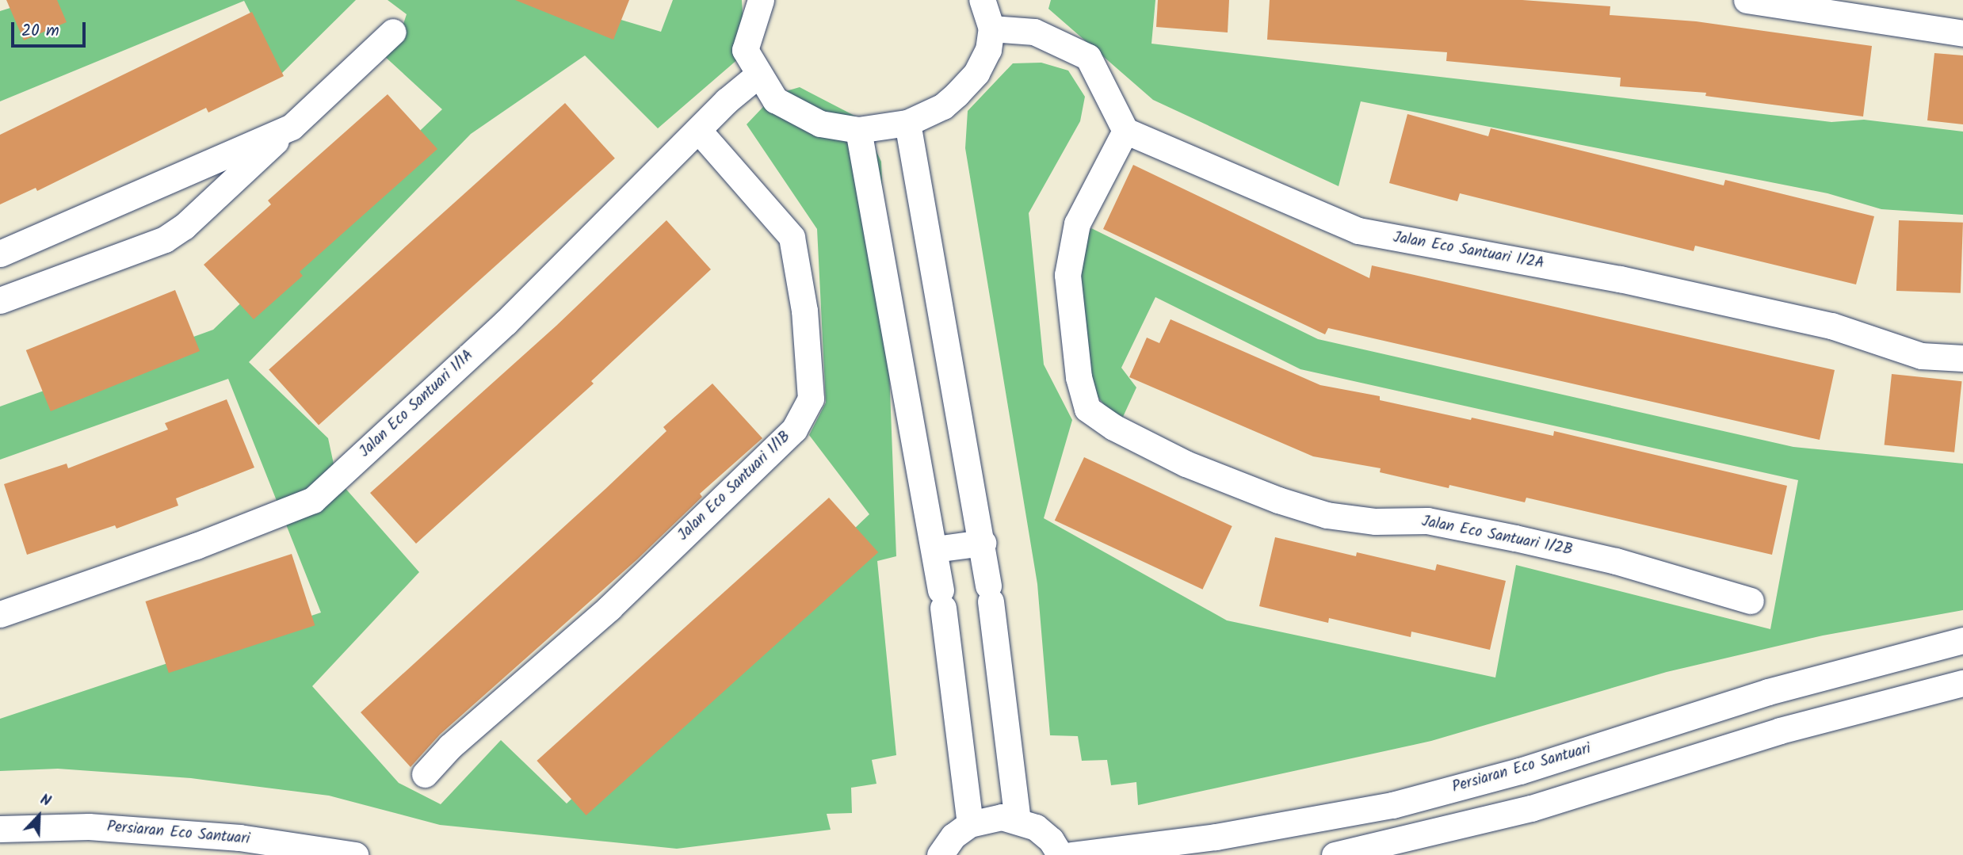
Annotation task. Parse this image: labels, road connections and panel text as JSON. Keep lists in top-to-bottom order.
{
  "streets": {
    "street": [
      "Jalan Eco Santuari 1/2A",
      "Jalan Eco Santuari 1/1A",
      "Jalan Eco Santuari 1/1B",
      "Jalan Eco Santuari 1/2B",
      "Persiaran Eco Santuari"
    ]
  },
  "crossings": [
    ["Jalan Eco Santuari 1/2A", "Jalan Eco Santuari 1/2B"],
    ["Jalan Eco Santuari 1/1A", "Jalan Eco Santuari 1/1B"]
  ],
  "scale_bar": "20 m",
  "north": "top right"
}
